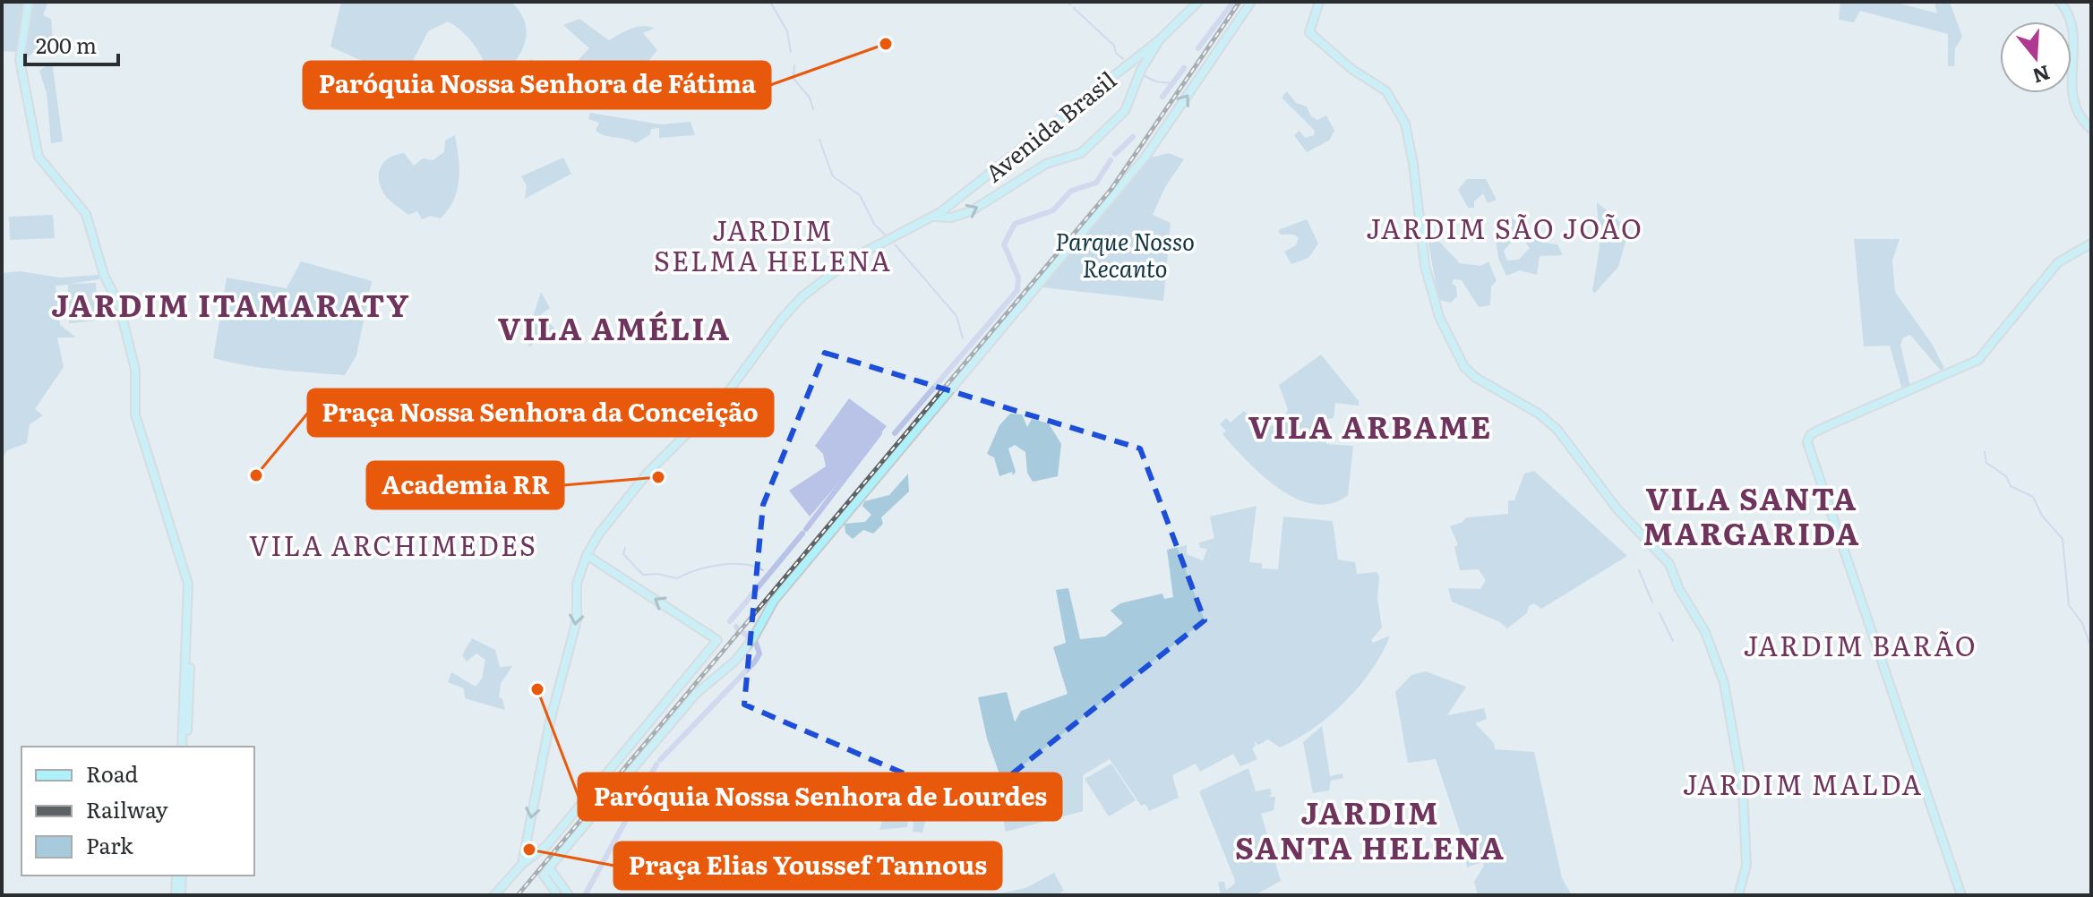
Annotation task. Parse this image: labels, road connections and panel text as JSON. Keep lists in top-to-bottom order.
{
  "streets": {
    "main road": ["Avenida Brasil"]
  },
  "districts": [
    "JARDIM SÃO JOÃO",
    "JARDIM SELMA HELENA",
    "JARDIM ITAMARATY",
    "VILA AMÉLIA",
    "VILA ARBAME",
    "VILA SANTA MARGARIDA",
    "VILA ARCHIMEDES",
    "JARDIM BARÃO",
    "JARDIM MALDA",
    "JARDIM SANTA HELENA"
  ],
  "parks": ["Parque Nosso Recanto"],
  "places": [
    "Paróquia Nossa Senhora de Fátima",
    "Praça Nossa Senhora da Conceição",
    "Academia RR",
    "Paróquia Nossa Senhora de Lourdes",
    "Praça Elias Youssef Tannous"
  ],
  "legend": ["Road", "Railway", "Park"],
  "scale_bar": "200 m",
  "north": "bottom"
}
